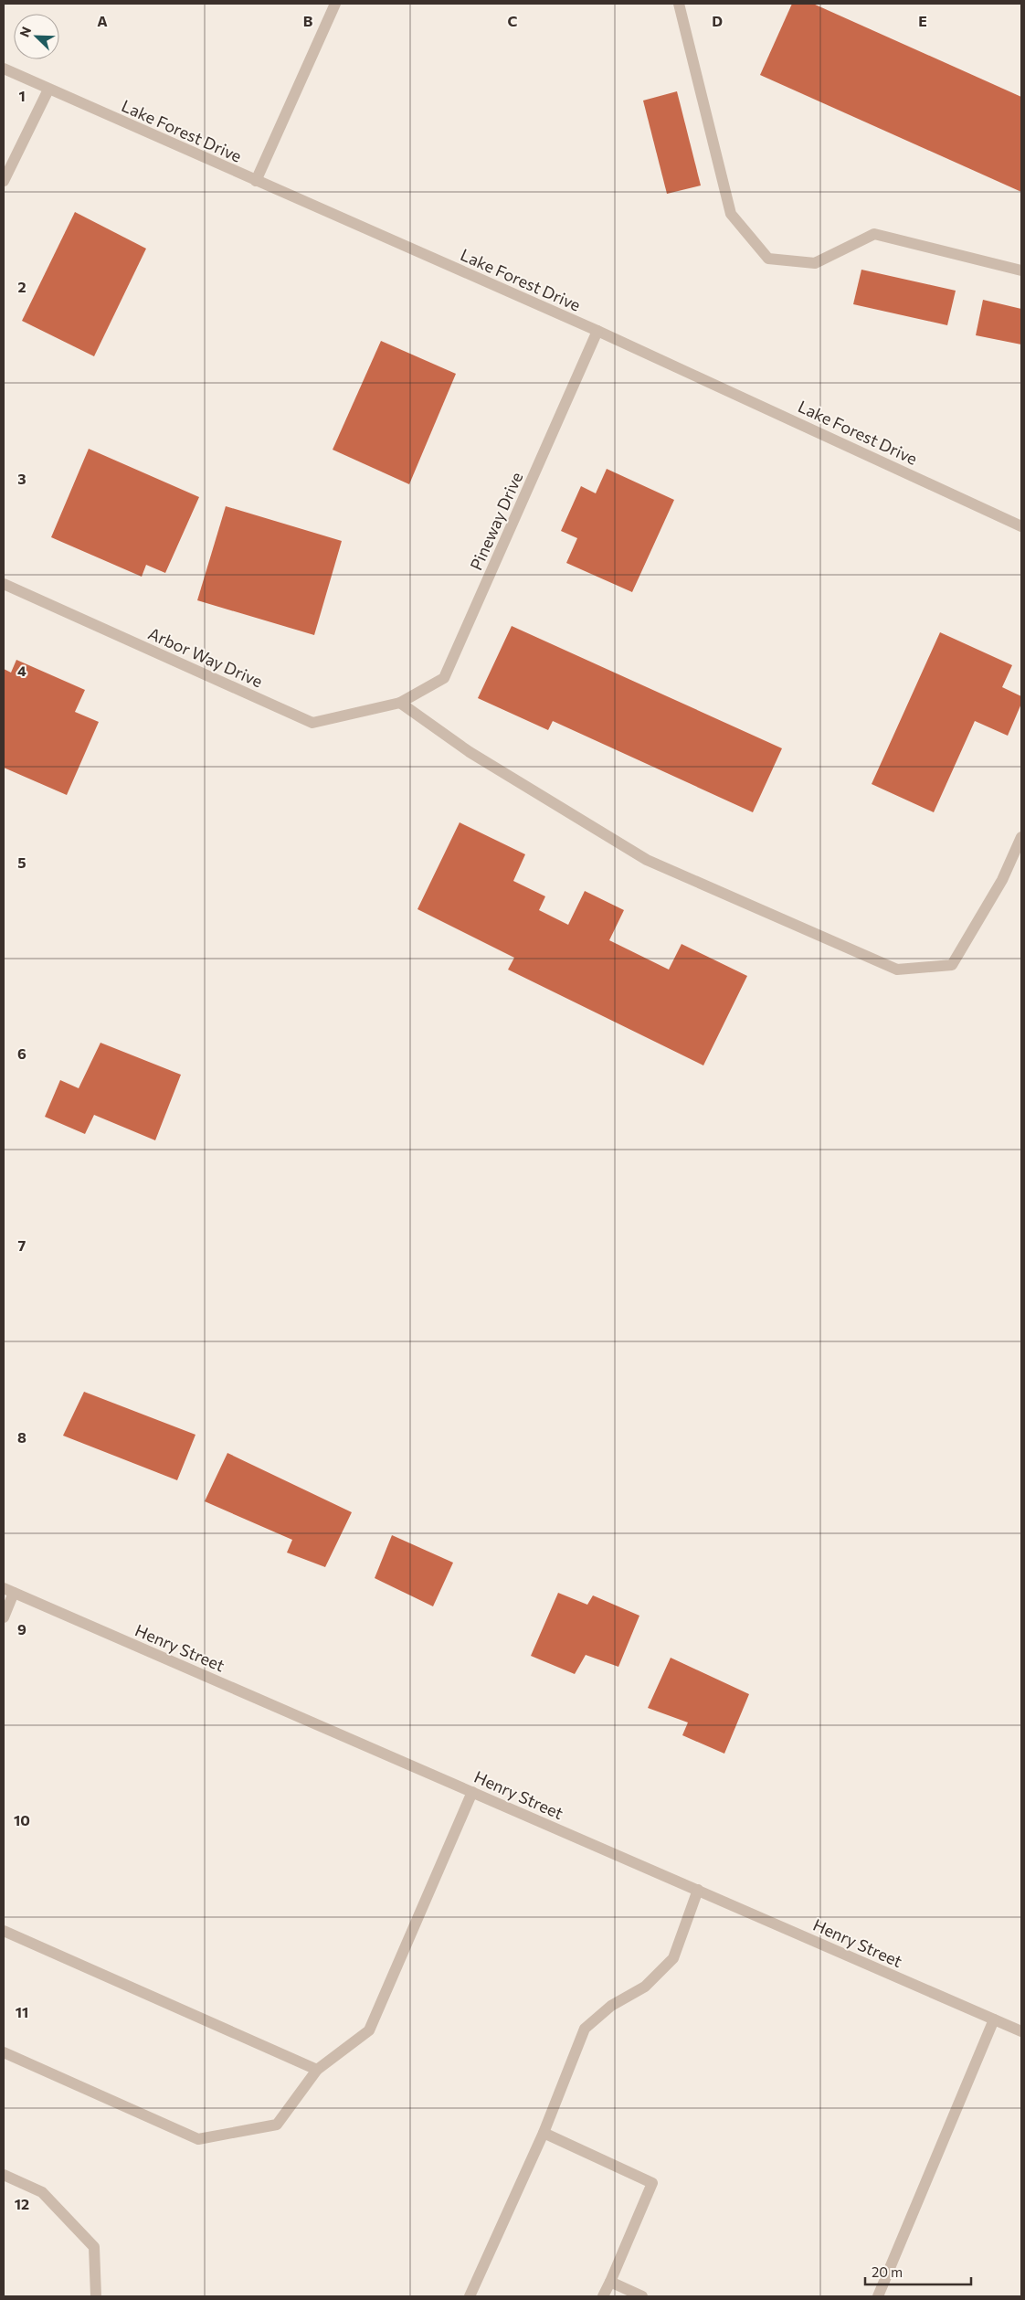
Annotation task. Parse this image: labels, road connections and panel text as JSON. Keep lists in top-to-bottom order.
{
  "streets": {
    "street": [
      "Lake Forest Drive",
      "Pineway Drive",
      "Arbor Way Drive",
      "Henry Street"
    ]
  },
  "crossings": [
    ["Lake Forest Drive", "Pineway Drive"],
    ["Pineway Drive", "Arbor Way Drive"]
  ],
  "scale_bar": "20 m",
  "north": "top left",
  "grid": {
    "columns": [
      "A",
      "B",
      "C",
      "D",
      "E"
    ],
    "rows": [
      "1",
      "2",
      "3",
      "4",
      "5",
      "6",
      "7",
      "8",
      "9",
      "10",
      "11",
      "12"
    ]
  }
}
